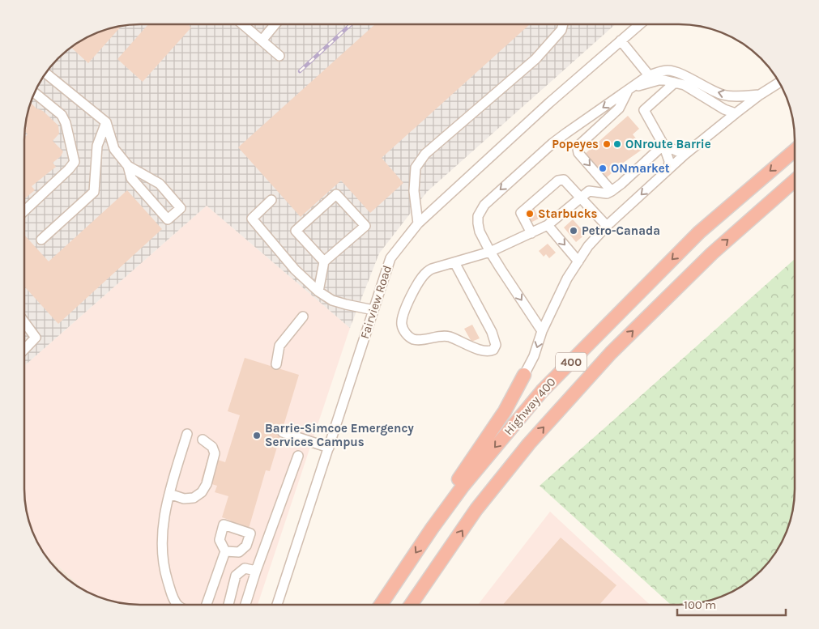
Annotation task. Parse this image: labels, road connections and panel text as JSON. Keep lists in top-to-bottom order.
{
  "streets": {
    "highway": ["400", "Highway 400"],
    "street": ["Fairview Road"]
  },
  "places": [
    "Popeyes",
    "ONroute Barrie",
    "ONmarket",
    "Starbucks",
    "Petro-Canada",
    "Barrie-Simcoe Emergency Services Campus"
  ],
  "scale_bar": "100 m"
}
